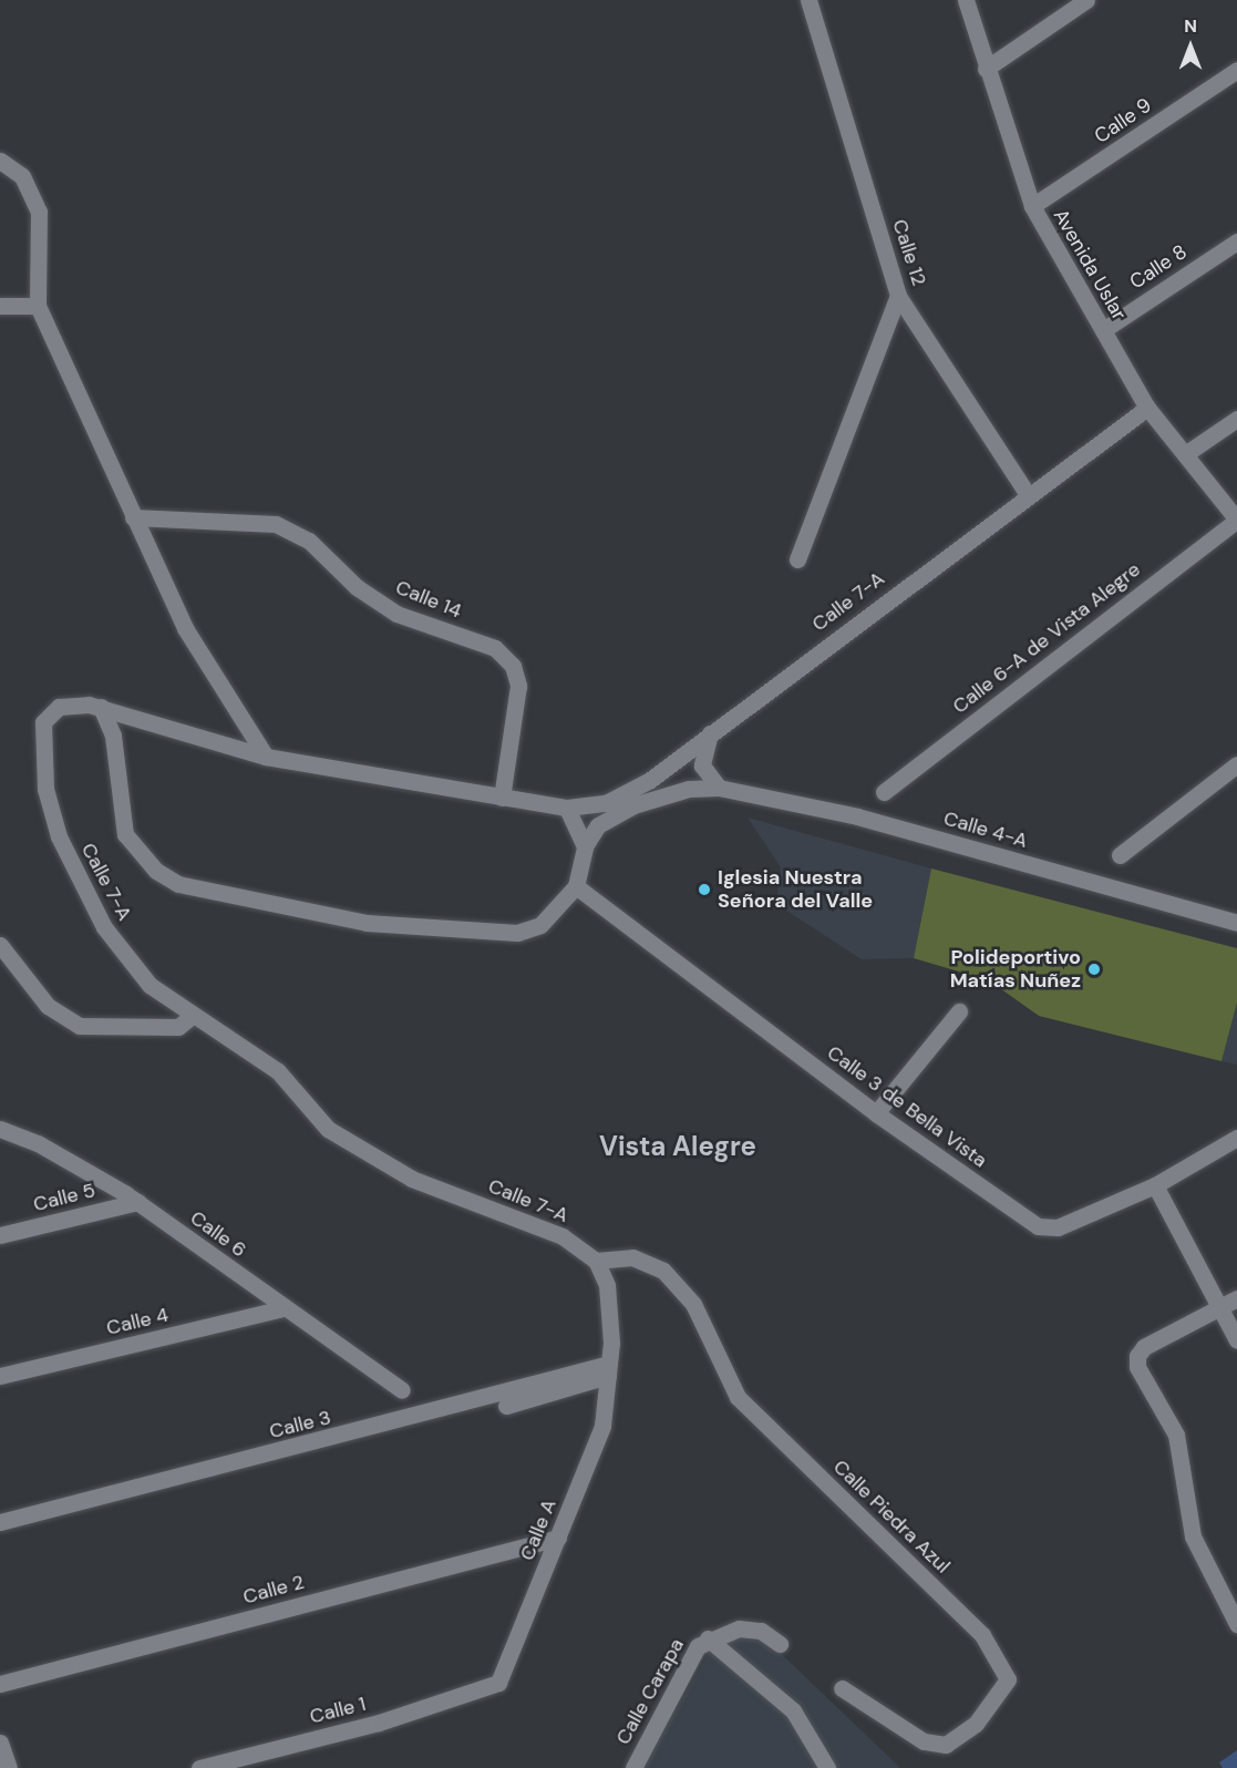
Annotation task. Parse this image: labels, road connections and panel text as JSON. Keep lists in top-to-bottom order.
{
  "streets": {
    "street": [
      "Calle 9",
      "Calle 12",
      "Avenida Uslar",
      "Calle 8",
      "Calle 14",
      "Calle 7-A",
      "Calle 6-A de Vista Alegre",
      "Calle 4-A",
      "Calle 3 de Bella Vista",
      "Calle 5",
      "Calle 6",
      "Calle 4",
      "Calle 3",
      "Calle Piedra Azul",
      "Calle A",
      "Calle 2",
      "Calle Carapa",
      "Calle 1"
    ]
  },
  "crossings": [
    ["Calle 9", "Avenida Uslar"],
    ["Calle 12", "Calle 7-A"],
    ["Avenida Uslar", "Calle 8"],
    ["Avenida Uslar", "Calle 7-A"],
    ["Avenida Uslar", "Calle 6-A de Vista Alegre"],
    ["Calle 14", "Calle 7-A"],
    ["Calle 7-A", "Calle Piedra Azul"],
    ["Calle 5", "Calle 6"],
    ["Calle 6", "Calle 4"],
    ["Calle 3", "Calle A"],
    ["Calle A", "Calle 2"],
    ["Calle A", "Calle 1"]
  ],
  "districts": ["Vista Alegre"],
  "places": ["Iglesia Nuestra Señora del Valle", "Polideportivo Matías Nuñez"],
  "north": "top"
}
